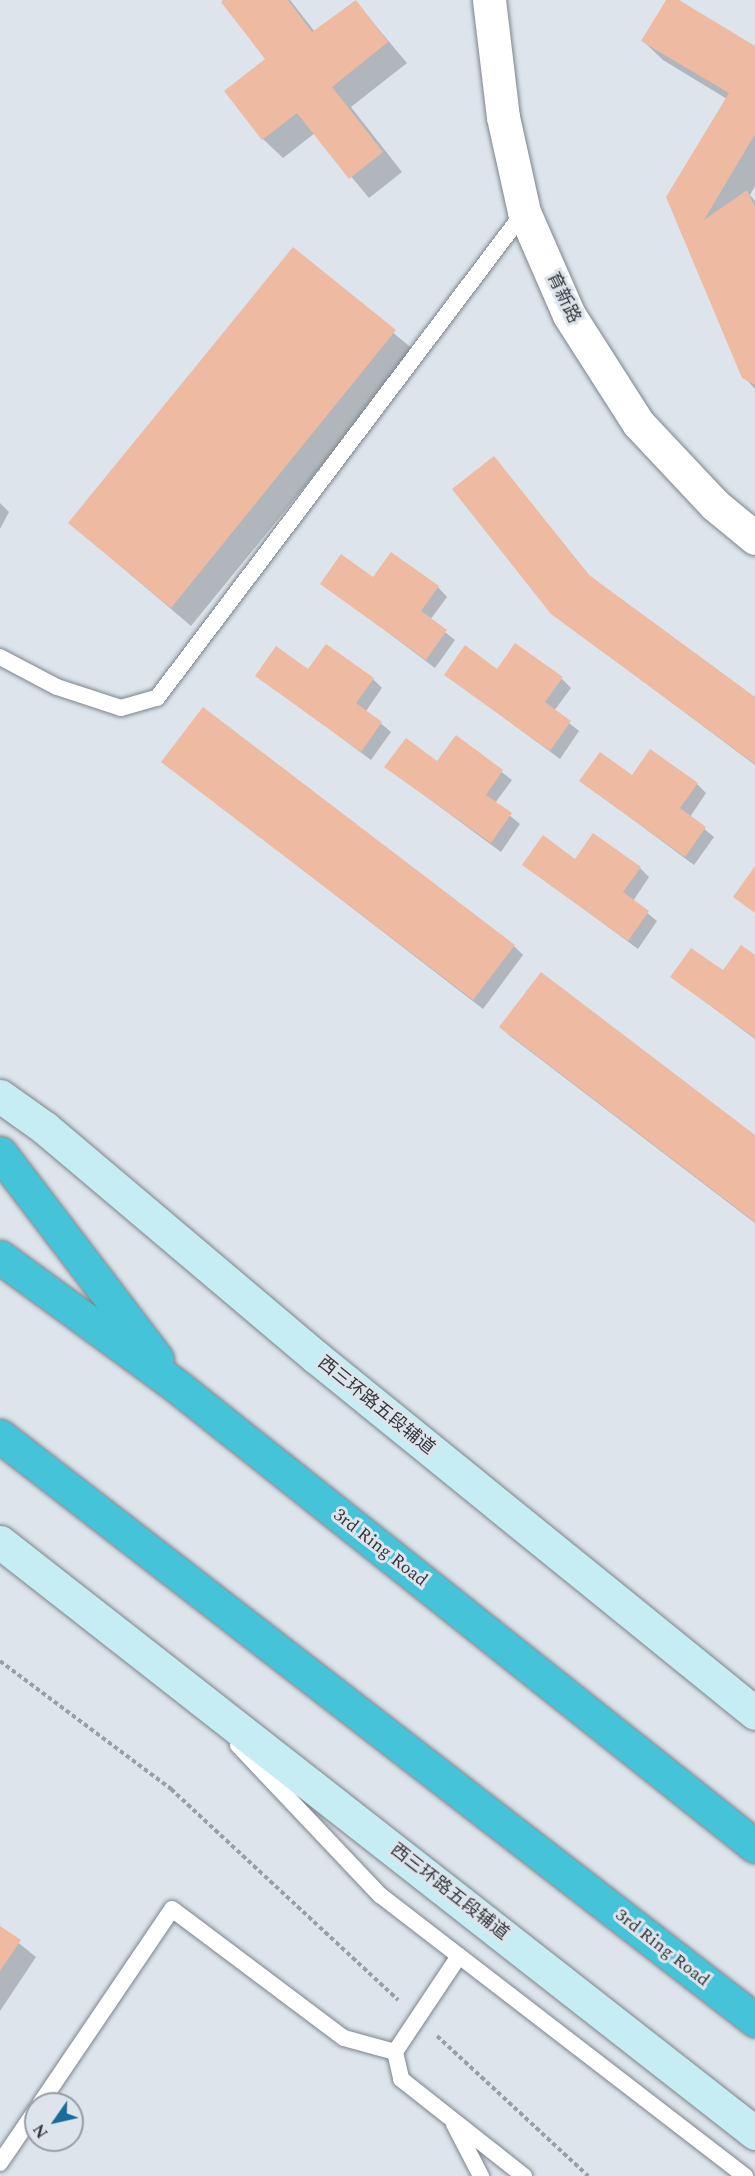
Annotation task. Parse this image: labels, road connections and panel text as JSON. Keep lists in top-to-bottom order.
{
  "streets": {
    "highway": ["3rd Ring Road"],
    "main road": ["西三环路五段辅道"],
    "street": ["育新路"]
  },
  "north": "bottom left"
}
